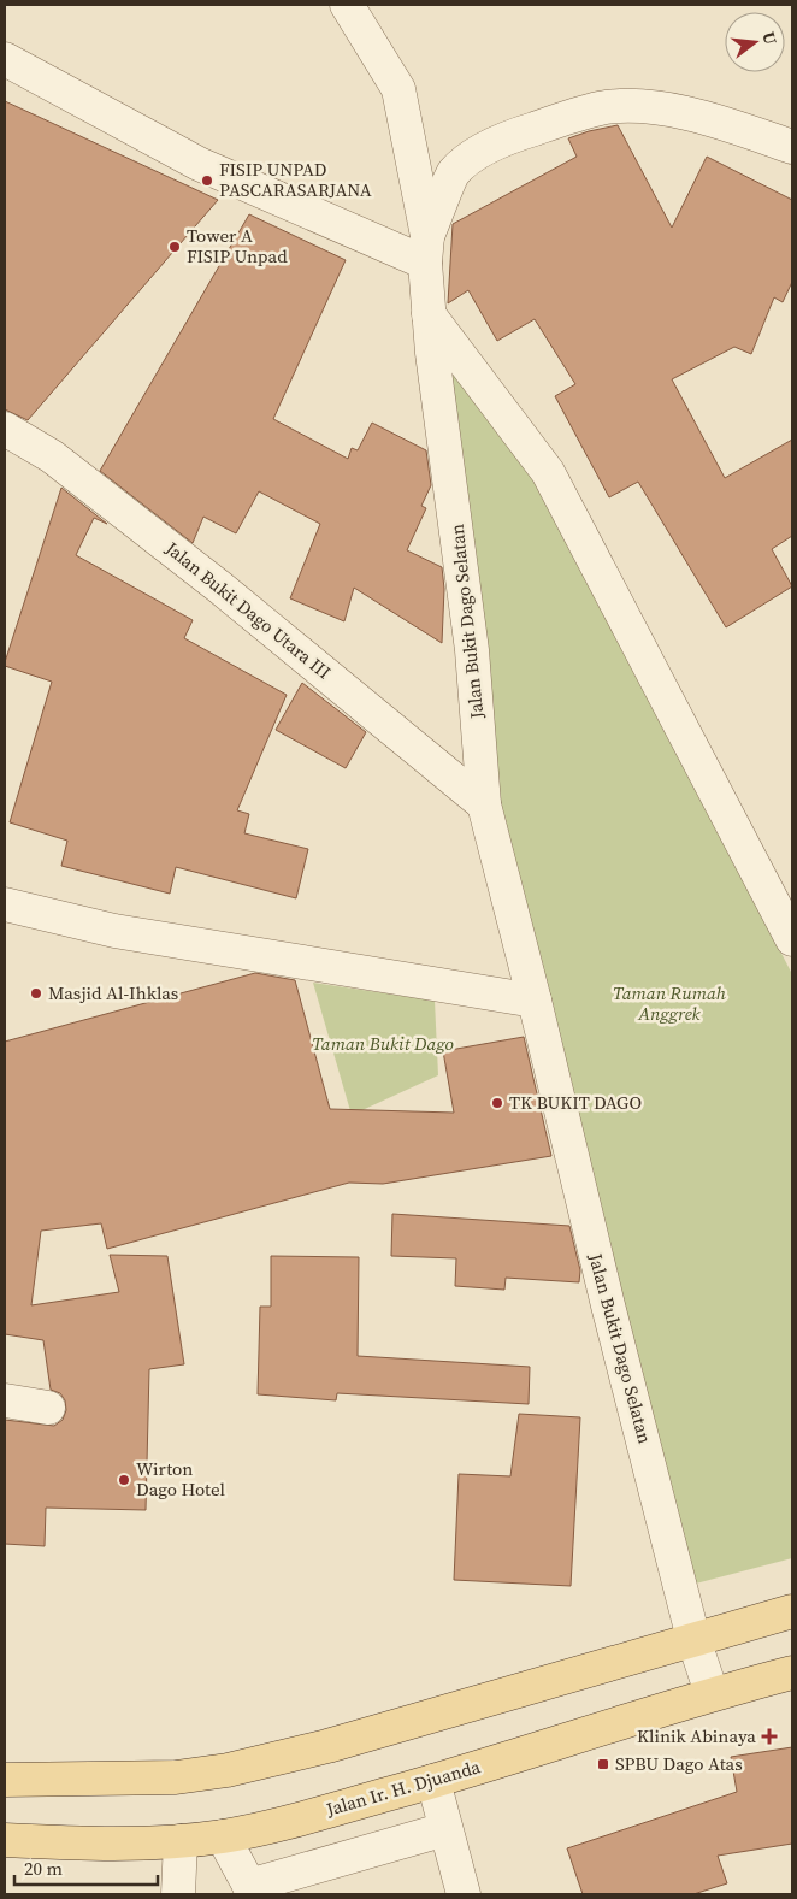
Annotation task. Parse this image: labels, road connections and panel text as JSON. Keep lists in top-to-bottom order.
{
  "streets": {
    "main road": ["Jalan Ir. H. Djuanda"],
    "street": ["Jalan Bukit Dago Utara III", "Jalan Bukit Dago Selatan"]
  },
  "crossings": [
    ["Jalan Bukit Dago Utara III", "Jalan Bukit Dago Selatan"],
    ["Jalan Bukit Dago Selatan", "Jalan Ir. H. Djuanda"]
  ],
  "parks": ["Taman Rumah Anggrek", "Taman Bukit Dago"],
  "places": {
    "other": [
      "FISIP UNPAD PASCARASARJANA",
      "Tower A FISIP Unpad",
      "Masjid Al-Ihklas",
      "TK BUKIT DAGO",
      "Wirton Dago Hotel"
    ],
    "health": ["Klinik Abinaya"],
    "transit": ["SPBU Dago Atas"]
  },
  "scale_bar": "20 m",
  "north": "right"
}
